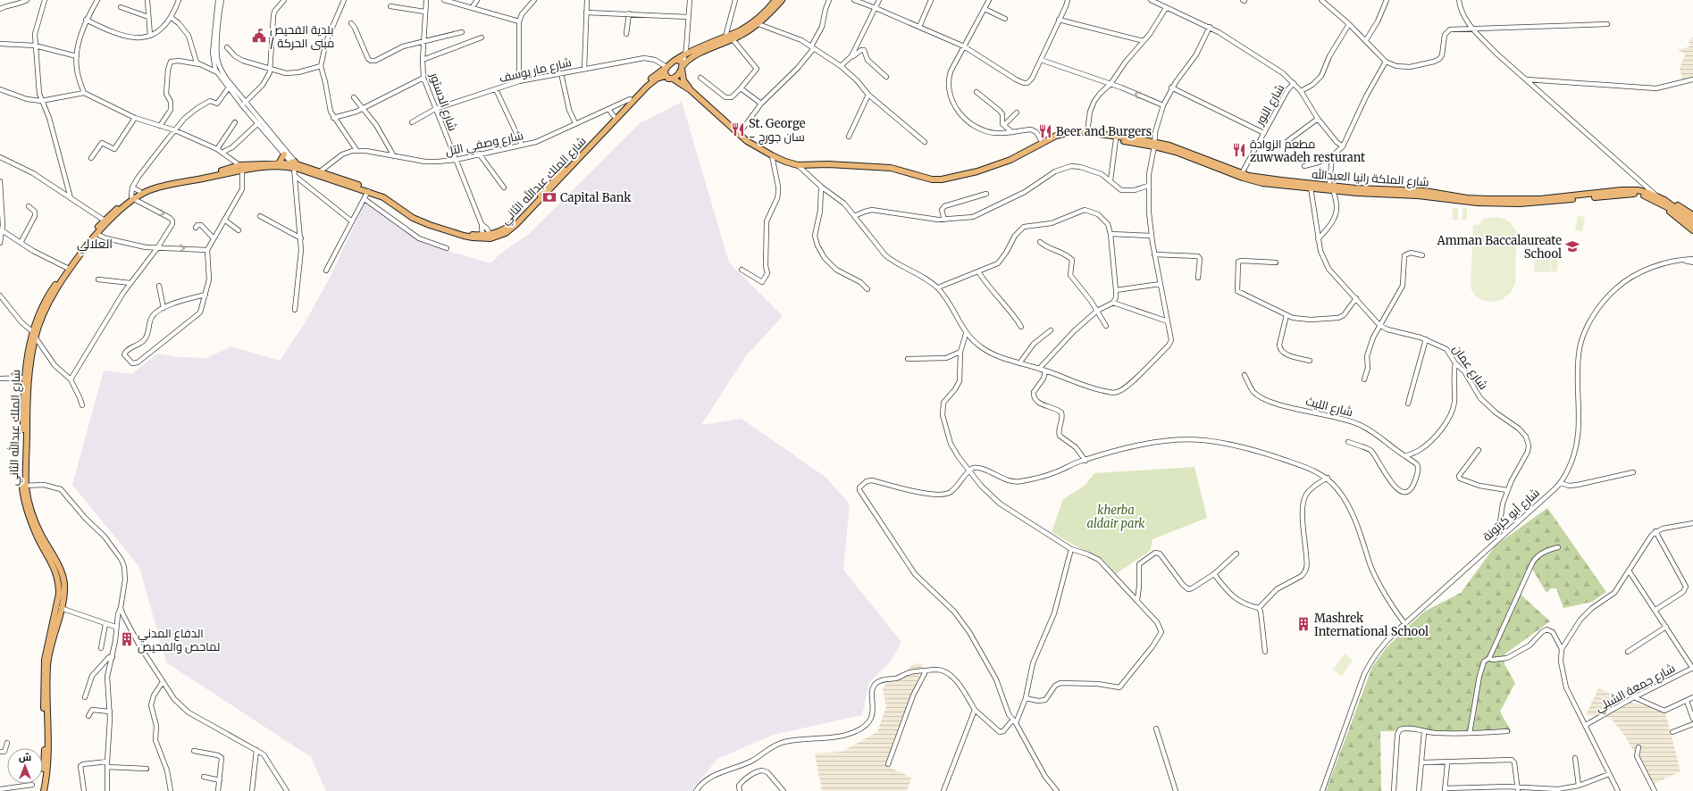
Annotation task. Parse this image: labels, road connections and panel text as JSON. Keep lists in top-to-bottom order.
{
  "streets": {
    "main road": ["شارع الملكة رانيا العبدالله", "شارع الملك عبدالله الثاني"],
    "street": [
      "شارع مار يوسف",
      "شارع الدستور",
      "شارع النور",
      "شارع وصفي التل",
      "شارع عمان",
      "شارع الليث",
      "شارع أبو كرتونة",
      "شارع جمعة الشبلي"
    ]
  },
  "crossings": [
    ["شارع مار يوسف", "شارع الدستور"],
    ["شارع مار يوسف", "شارع الملك عبدالله الثاني"],
    ["شارع الدستور", "شارع وصفي التل"],
    ["شارع الدستور", "شارع الملك عبدالله الثاني"],
    ["شارع النور", "شارع الملكة رانيا العبدالله"],
    ["شارع وصفي التل", "شارع الملك عبدالله الثاني"],
    ["شارع الملكة رانيا العبدالله", "شارع الملك عبدالله الثاني"],
    ["شارع الملكة رانيا العبدالله", "شارع عمان"],
    ["شارع عمان", "شارع أبو كرتونة"]
  ],
  "districts": ["العلالي"],
  "parks": ["kherba aldair park"],
  "places": {
    "public building": ["بلدية الفحيص / مبنى الحركة"],
    "restaurant": ["St. George - سان جورج", "Beer and Burgers", "مطعم الزوادة zuwwadeh resturant"],
    "bank": ["Capital Bank"],
    "school or university": ["Amman Baccalaureate School"],
    "building": ["Mashrek International School", "الدفاع المدني لماحص والفحيص"]
  },
  "north": "top"
}
